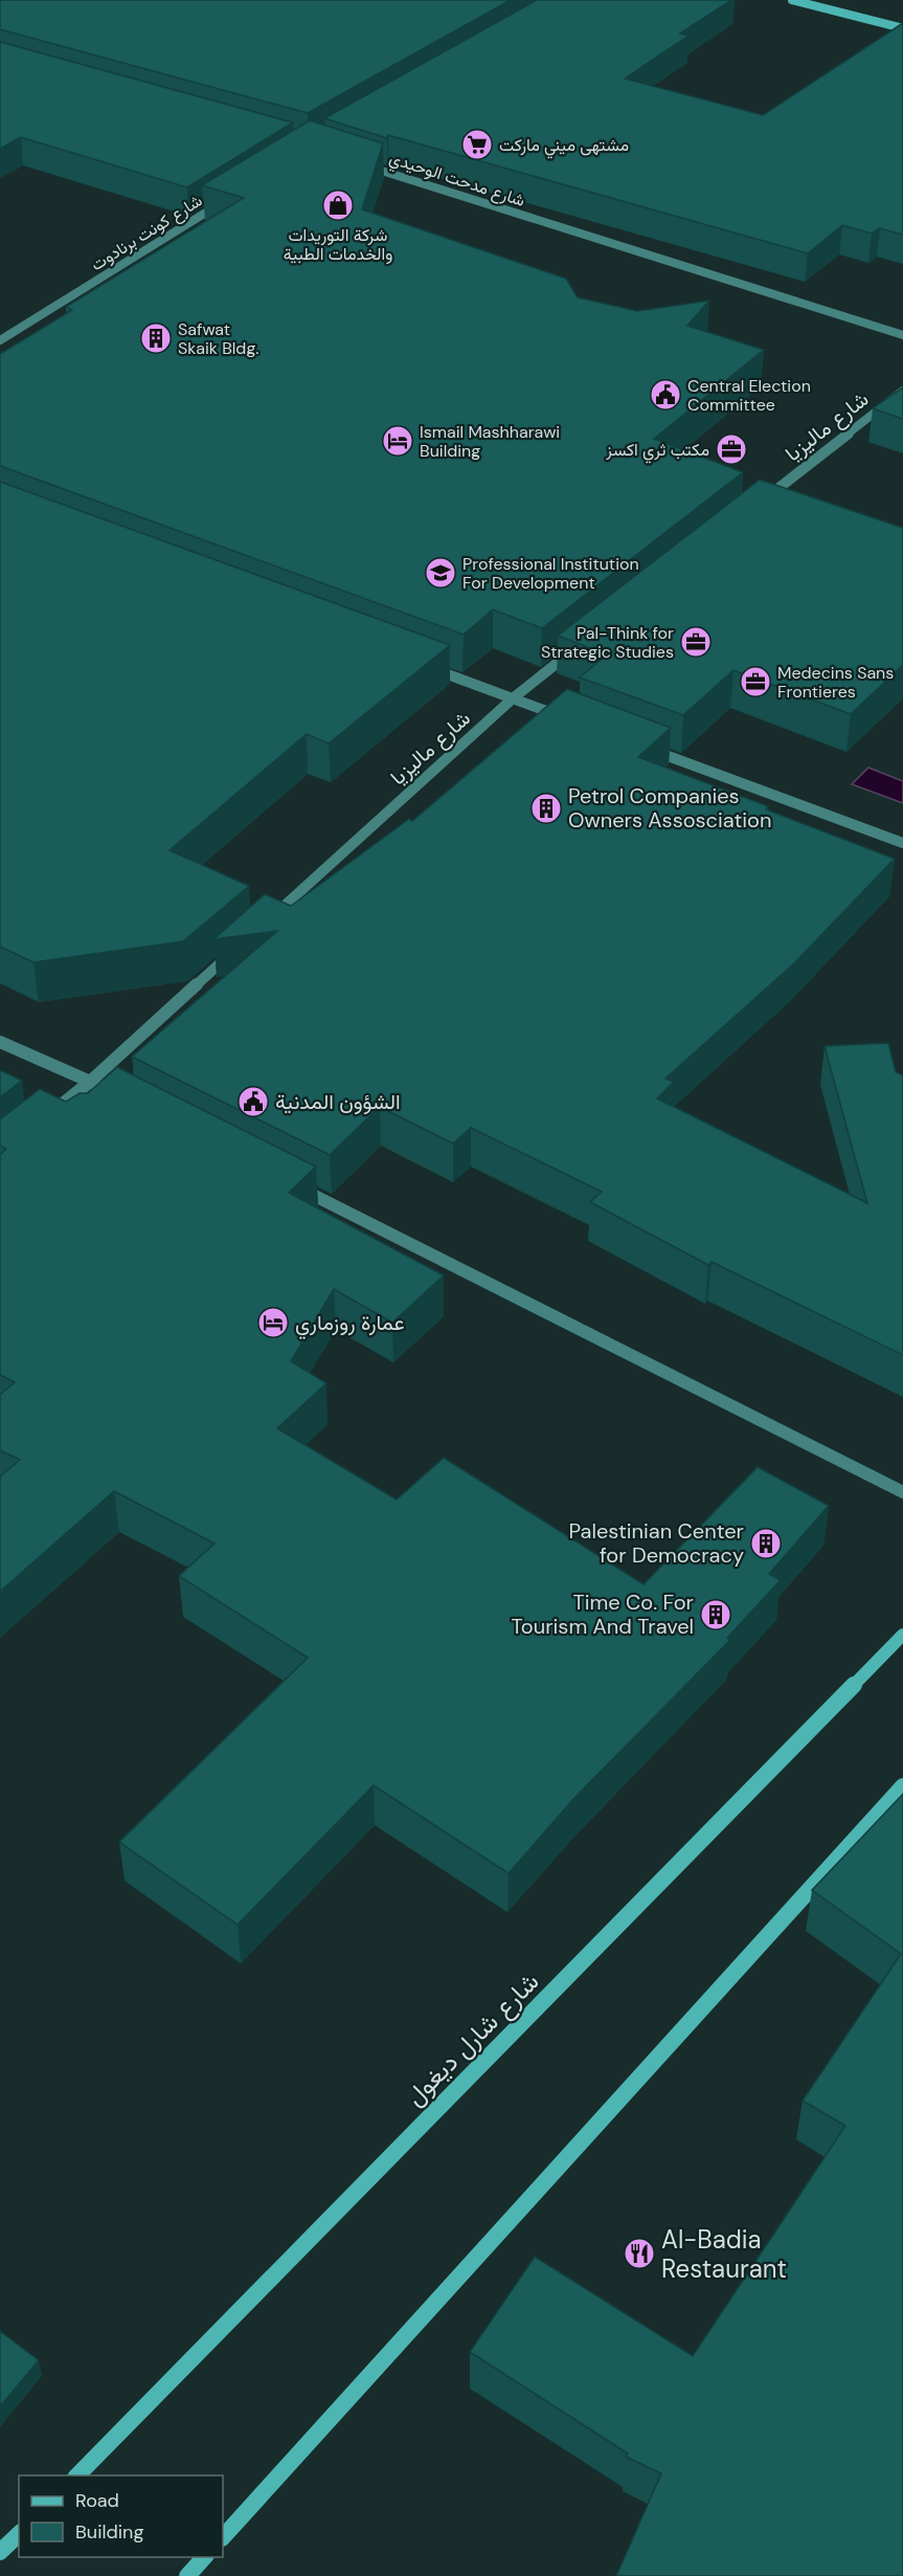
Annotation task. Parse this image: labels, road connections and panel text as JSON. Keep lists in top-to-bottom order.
{
  "streets": {
    "main road": ["شارع شارل ديغول"],
    "street": ["شارع مدحت الوحيدي", "شارع كونت برنادوت", "شارع ماليزيا"]
  },
  "places": {
    "supermarket": ["مشتهى ميني ماركت"],
    "shop": ["شركة التوريدات والخدمات الطبية"],
    "building": [
      "Safwat Skaik Bldg.",
      "Petrol Companies Owners Assosciation",
      "Palestinian Center for Democracy",
      "Time Co. For Tourism And Travel"
    ],
    "public building": ["Central Election Committee", "الشؤون المدنية"],
    "hotel": ["Ismail Mashharawi Building", "عمارة روزماري"],
    "office": ["مكتب ثري اكسز", "Pal-Think for Strategic Studies", "Medecins Sans Frontieres"],
    "school or university": ["Professional Institution For Development"],
    "restaurant": ["Al-Badia Restaurant"]
  },
  "legend": ["Road", "Building"]
}
